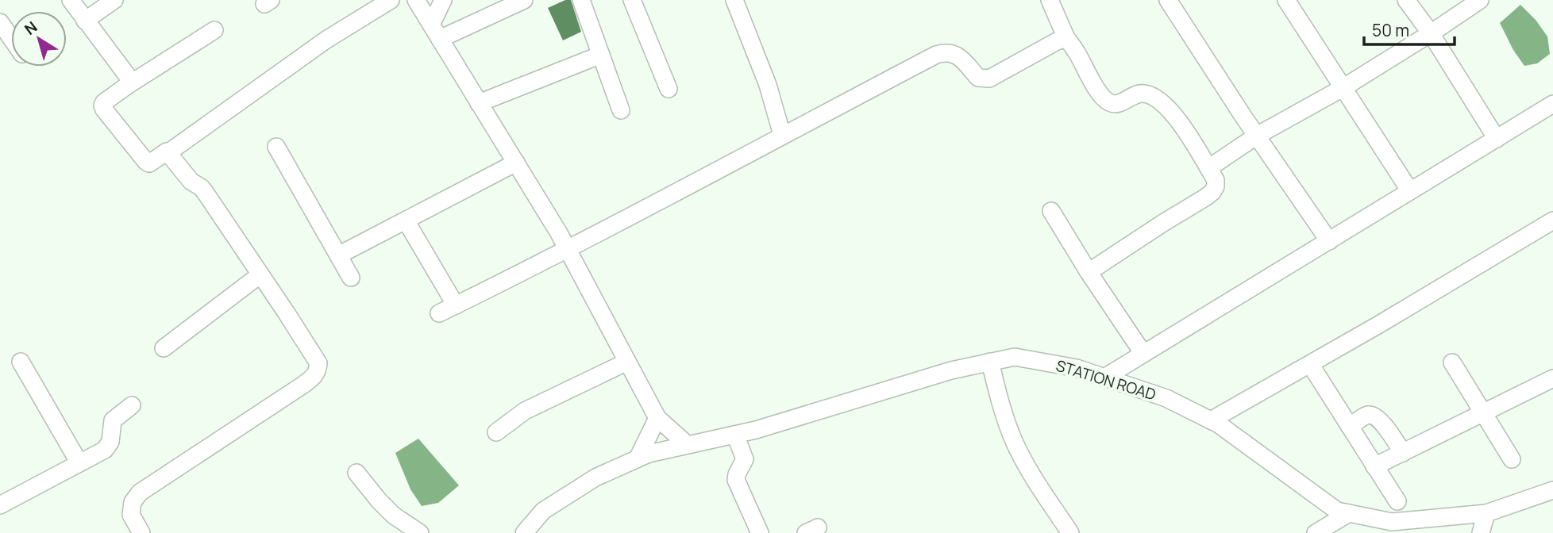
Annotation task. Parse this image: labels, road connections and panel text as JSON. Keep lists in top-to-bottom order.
{
  "streets": {
    "street": ["STATION ROAD"]
  },
  "scale_bar": "50 m",
  "north": "top left"
}
